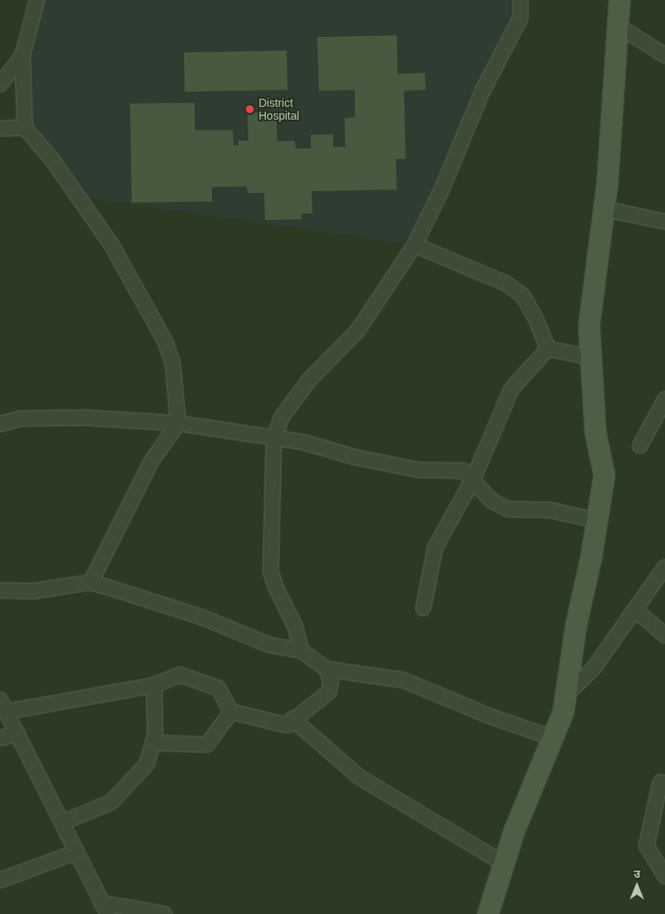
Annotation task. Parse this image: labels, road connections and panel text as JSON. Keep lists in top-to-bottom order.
{
  "places": ["District Hospital"],
  "north": "top"
}
